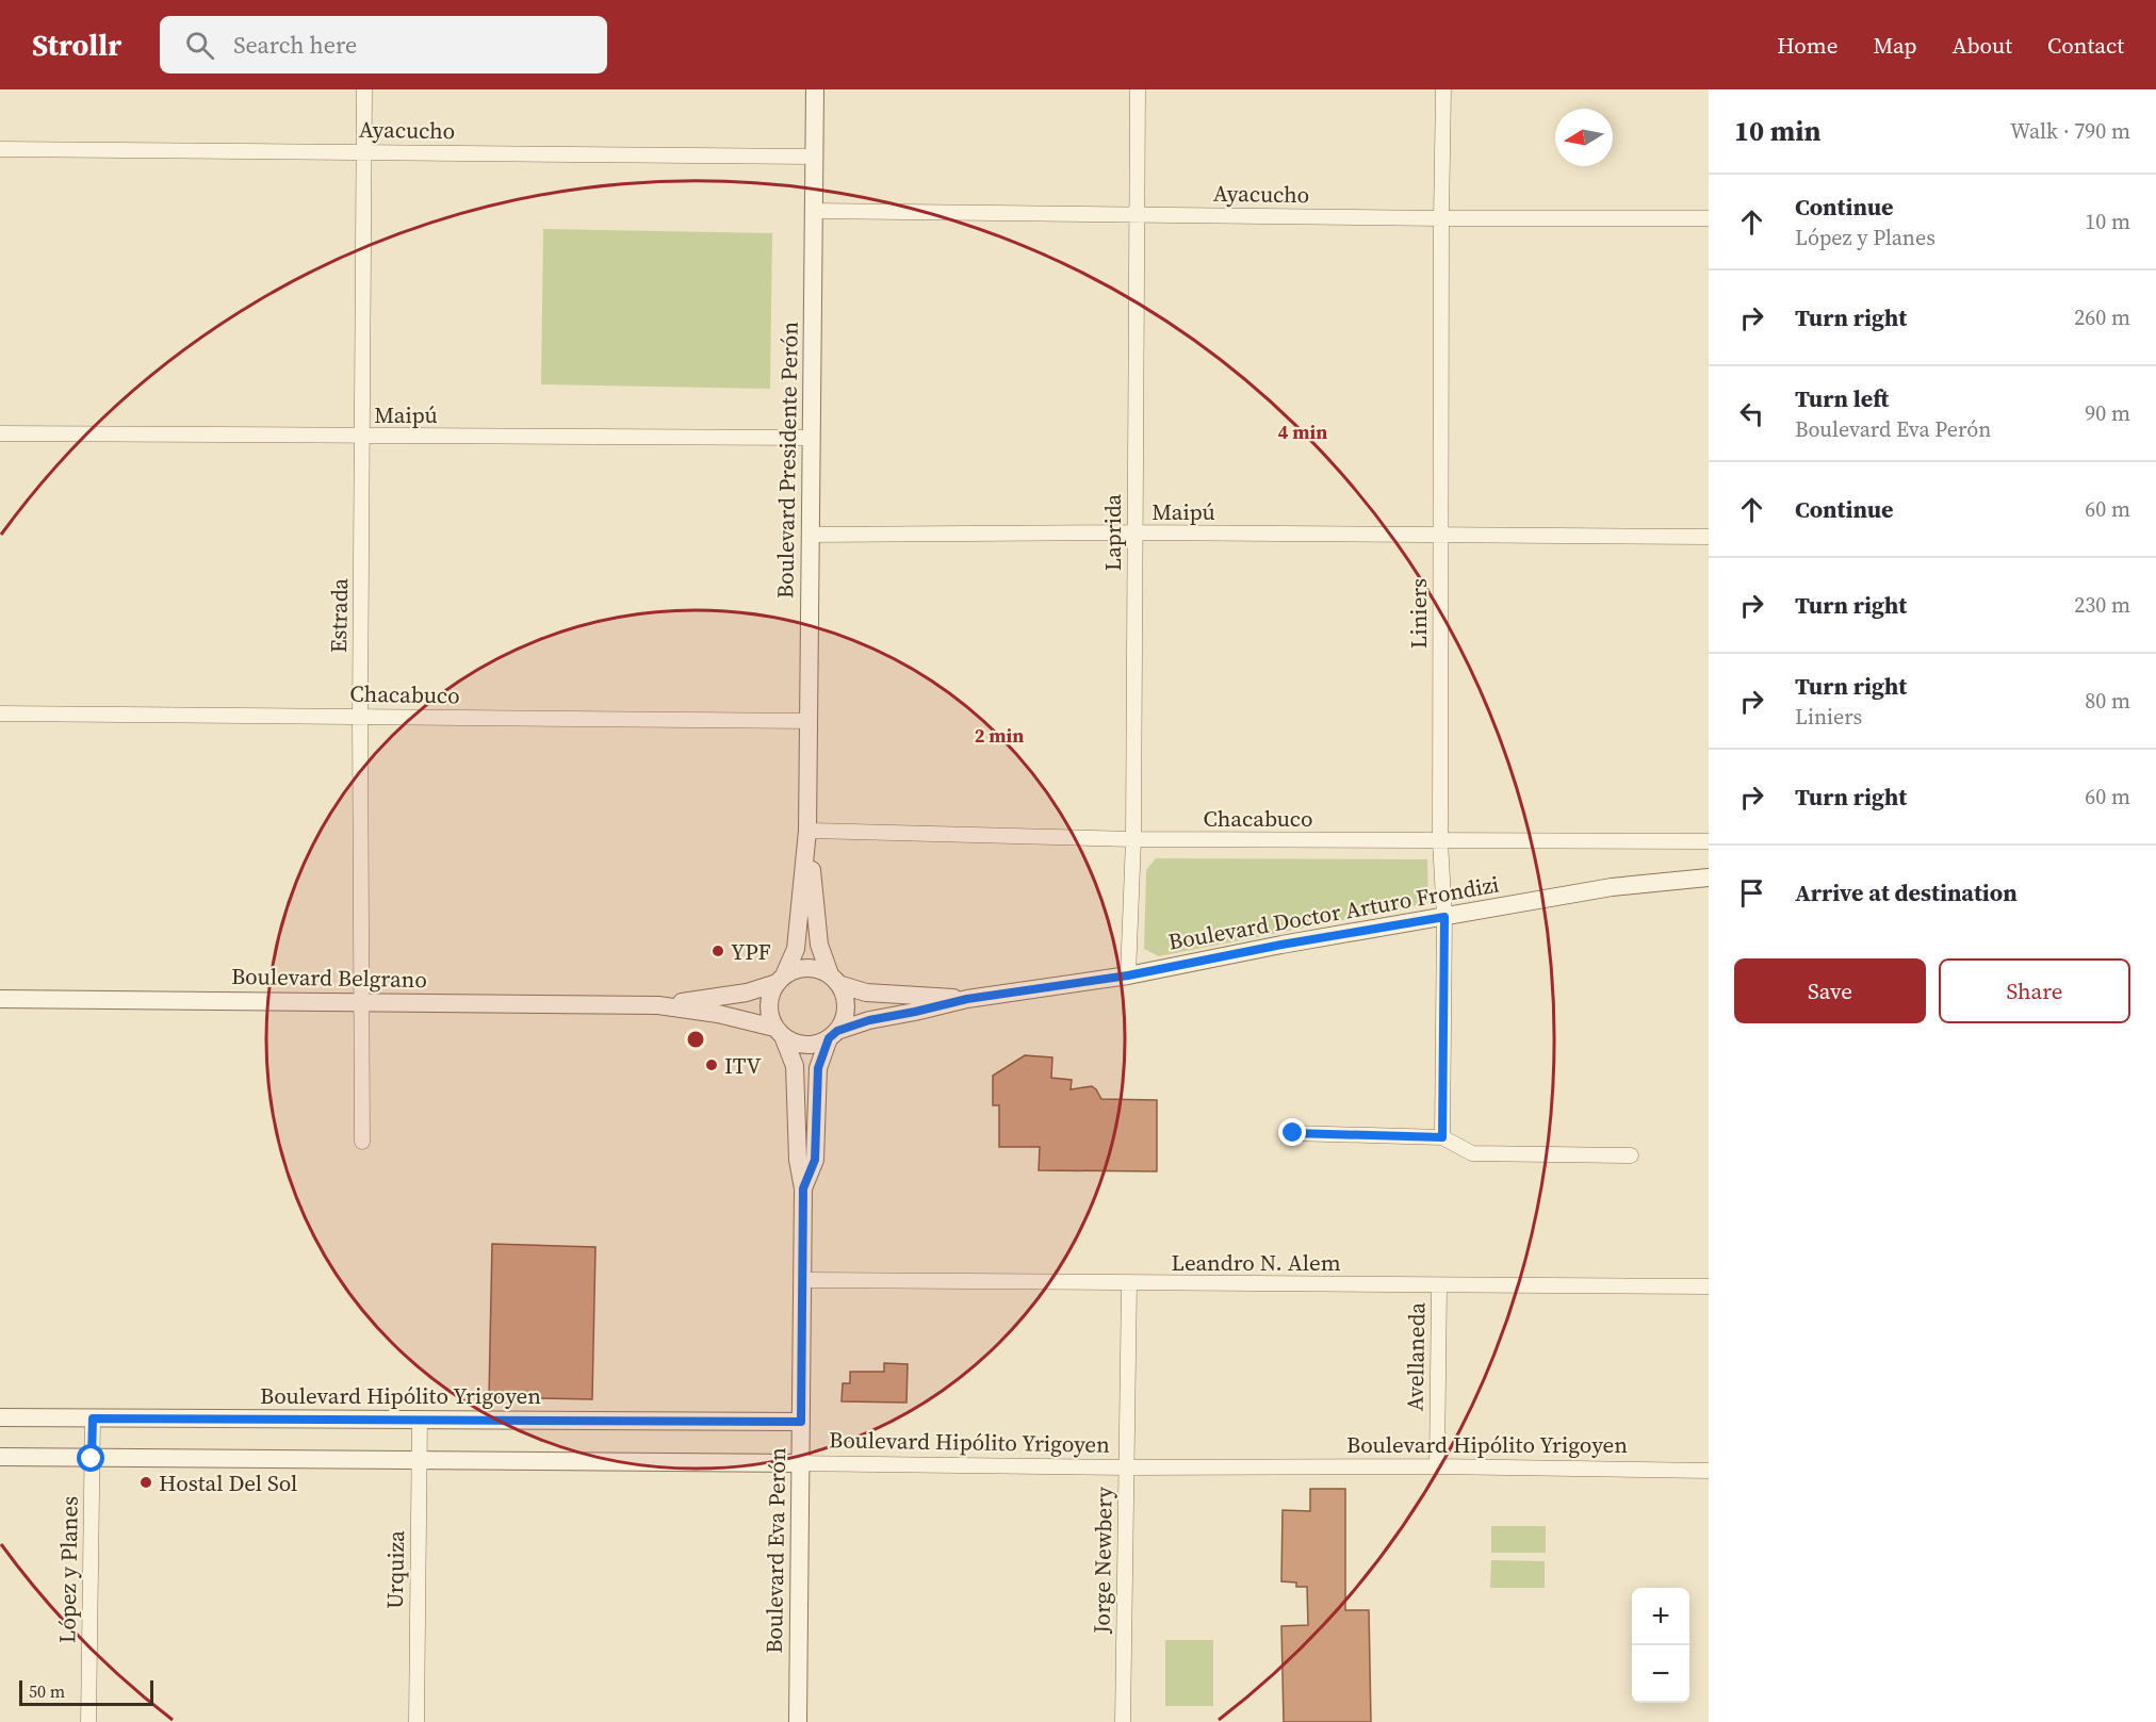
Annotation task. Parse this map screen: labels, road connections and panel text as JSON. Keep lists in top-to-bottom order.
{
  "streets": {
    "street": [
      "Ayacucho",
      "Maipú",
      "Boulevard Presidente Perón",
      "Laprida",
      "Liniers",
      "Estrada",
      "Chacabuco",
      "Boulevard Doctor Arturo Frondizi",
      "Boulevard Belgrano",
      "Leandro N. Alem",
      "Avellaneda",
      "Boulevard Hipólito Yrigoyen",
      "Boulevard Eva Perón",
      "Jorge Newbery",
      "López y Planes",
      "Urquiza"
    ]
  },
  "crossings": [
    ["Ayacucho", "Boulevard Presidente Perón"],
    ["Ayacucho", "Laprida"],
    ["Ayacucho", "Liniers"],
    ["Ayacucho", "Estrada"],
    ["Maipú", "Boulevard Presidente Perón"],
    ["Maipú", "Laprida"],
    ["Maipú", "Liniers"],
    ["Maipú", "Estrada"],
    ["Boulevard Presidente Perón", "Chacabuco"],
    ["Boulevard Presidente Perón", "Boulevard Doctor Arturo Frondizi"],
    ["Boulevard Presidente Perón", "Boulevard Belgrano"],
    ["Boulevard Presidente Perón", "Boulevard Eva Perón"],
    ["Laprida", "Chacabuco"],
    ["Laprida", "Boulevard Doctor Arturo Frondizi"],
    ["Liniers", "Chacabuco"],
    ["Liniers", "Boulevard Doctor Arturo Frondizi"],
    ["Estrada", "Chacabuco"],
    ["Estrada", "Boulevard Belgrano"],
    ["Boulevard Doctor Arturo Frondizi", "Boulevard Belgrano"],
    ["Leandro N. Alem", "Avellaneda"],
    ["Leandro N. Alem", "Boulevard Eva Perón"],
    ["Leandro N. Alem", "Jorge Newbery"],
    ["Avellaneda", "Boulevard Hipólito Yrigoyen"],
    ["Boulevard Hipólito Yrigoyen", "Boulevard Eva Perón"],
    ["Boulevard Hipólito Yrigoyen", "Jorge Newbery"],
    ["Boulevard Hipólito Yrigoyen", "López y Planes"],
    ["Boulevard Hipólito Yrigoyen", "Urquiza"]
  ],
  "places": ["YPF", "ITV", "Hostal Del Sol"],
  "scale_bar": "50 m",
  "north": "left",
  "page": {
    "header": "Strollr",
    "search": "Search here",
    "nav": [
      "Home",
      "Map",
      "About",
      "Contact"
    ],
    "heading": ["10 min", "Walk · 790 m"],
    "list": [
      ["Continue", "López y Planes", "10 m"],
      ["Turn right", "260 m"],
      ["Turn left", "Boulevard Eva Perón", "90 m"],
      ["Continue", "60 m"],
      ["Turn right", "230 m"],
      ["Turn right", "Liniers", "80 m"],
      ["Turn right", "60 m"],
      "Arrive at destination"
    ],
    "buttons": ["Save", "Share"],
    "map_buttons": ["+", "−"],
    "scale": "50 m"
  },
  "rings": ["4 min", "2 min"]
}
